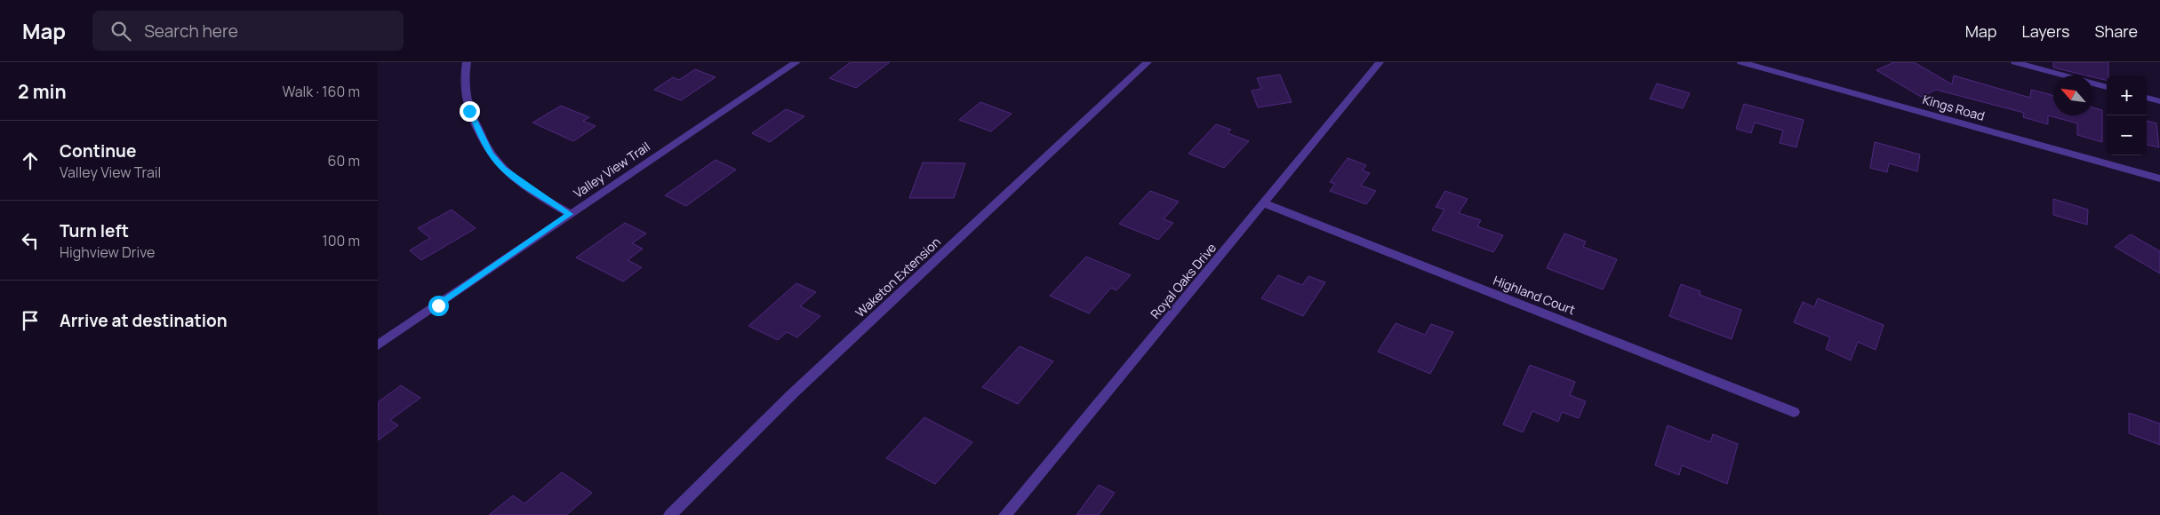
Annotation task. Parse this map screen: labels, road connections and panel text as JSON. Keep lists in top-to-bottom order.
{
  "streets": {
    "street": [
      "Kings Road",
      "Valley View Trail",
      "Waketon Extension",
      "Royal Oaks Drive",
      "Highland Court"
    ]
  },
  "crossings": [
    ["Royal Oaks Drive", "Highland Court"]
  ],
  "north": "top left",
  "page": {
    "header": "Map",
    "search": "Search here",
    "nav": ["Map", "Layers", "Share"],
    "heading": ["2 min", "Walk · 160 m"],
    "map_buttons": ["+", "−"],
    "list": [
      ["Continue", "Valley View Trail", "60 m"],
      ["Turn left", "Highview Drive", "100 m"],
      "Arrive at destination"
    ]
  }
}
